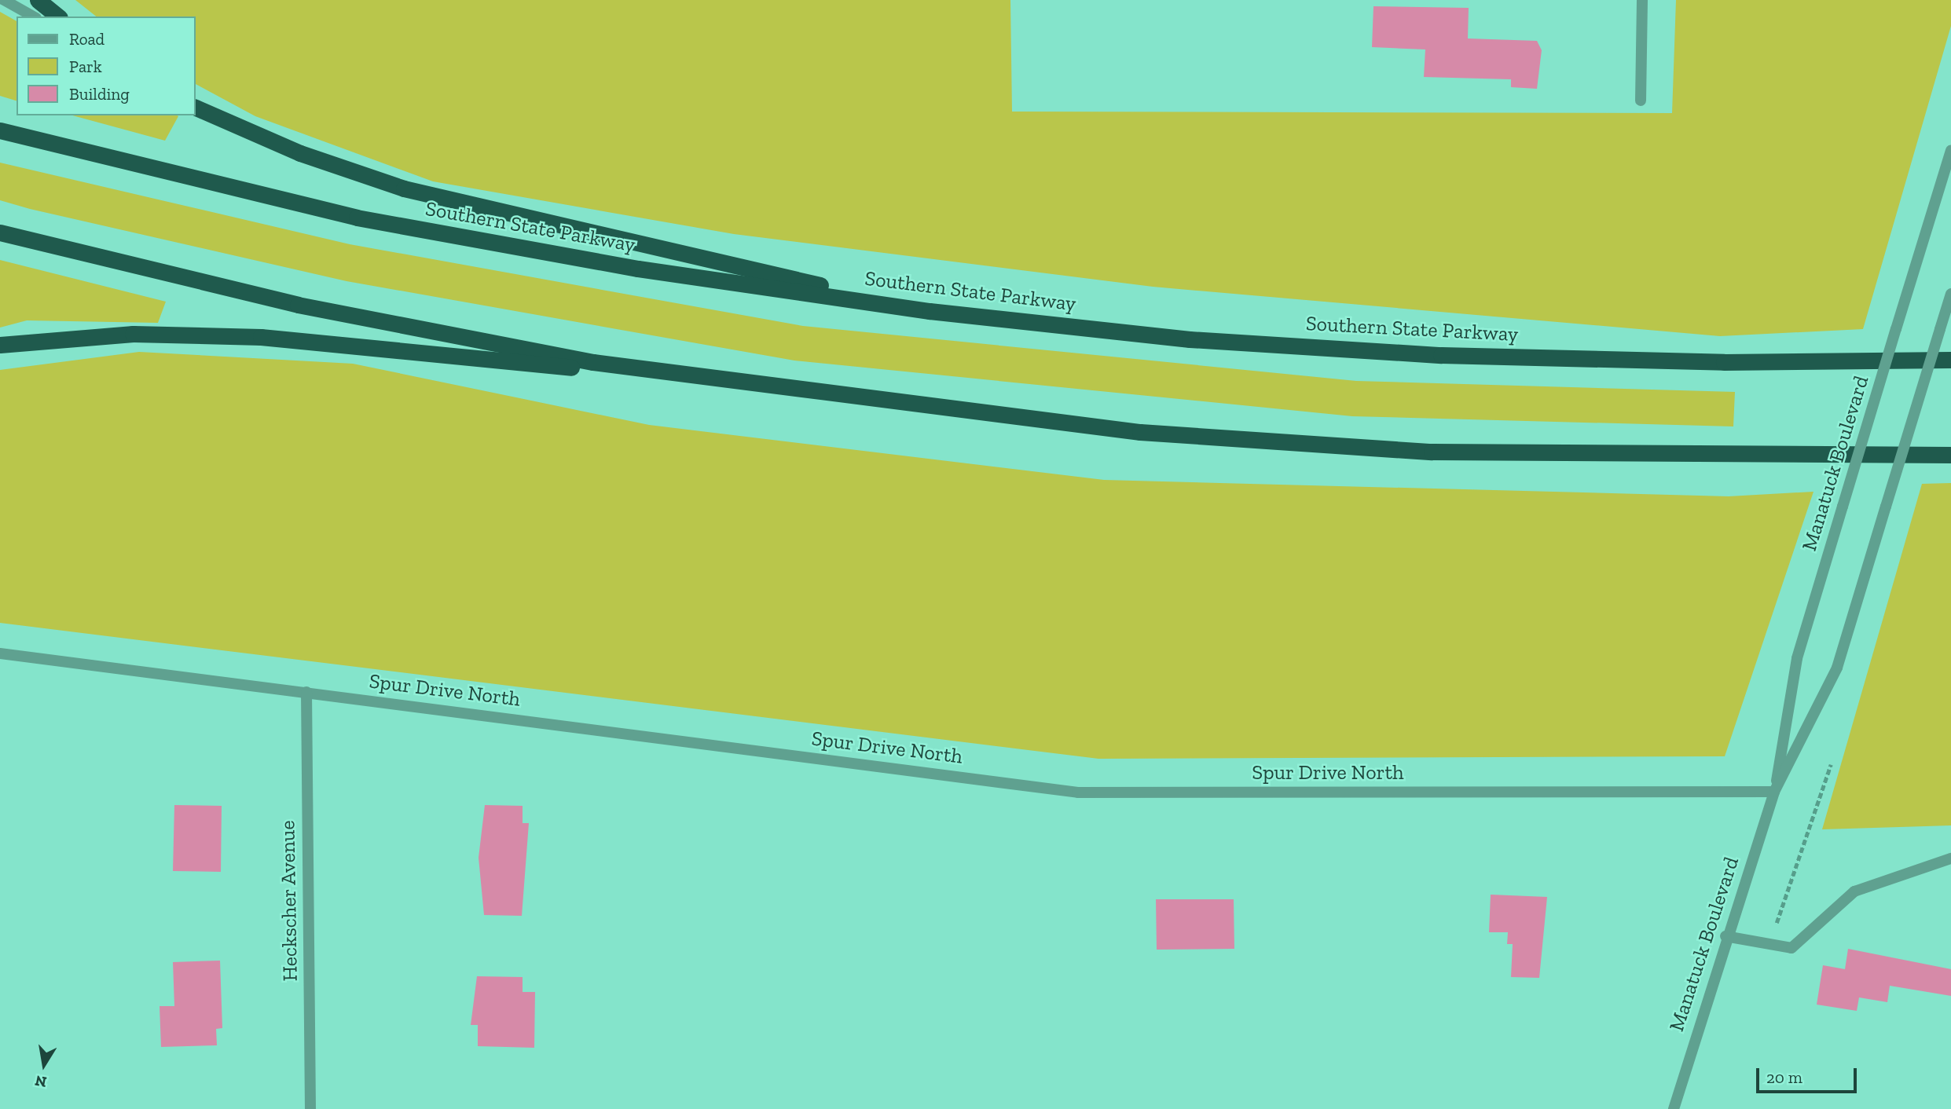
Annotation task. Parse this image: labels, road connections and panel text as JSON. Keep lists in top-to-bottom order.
{
  "streets": {
    "highway": ["Southern State Parkway"],
    "street": ["Manatuck Boulevard", "Spur Drive North", "Heckscher Avenue"]
  },
  "crossings": [
    ["Manatuck Boulevard", "Spur Drive North"],
    ["Spur Drive North", "Heckscher Avenue"]
  ],
  "legend": ["Road", "Park", "Building"],
  "scale_bar": "20 m",
  "north": "bottom"
}
